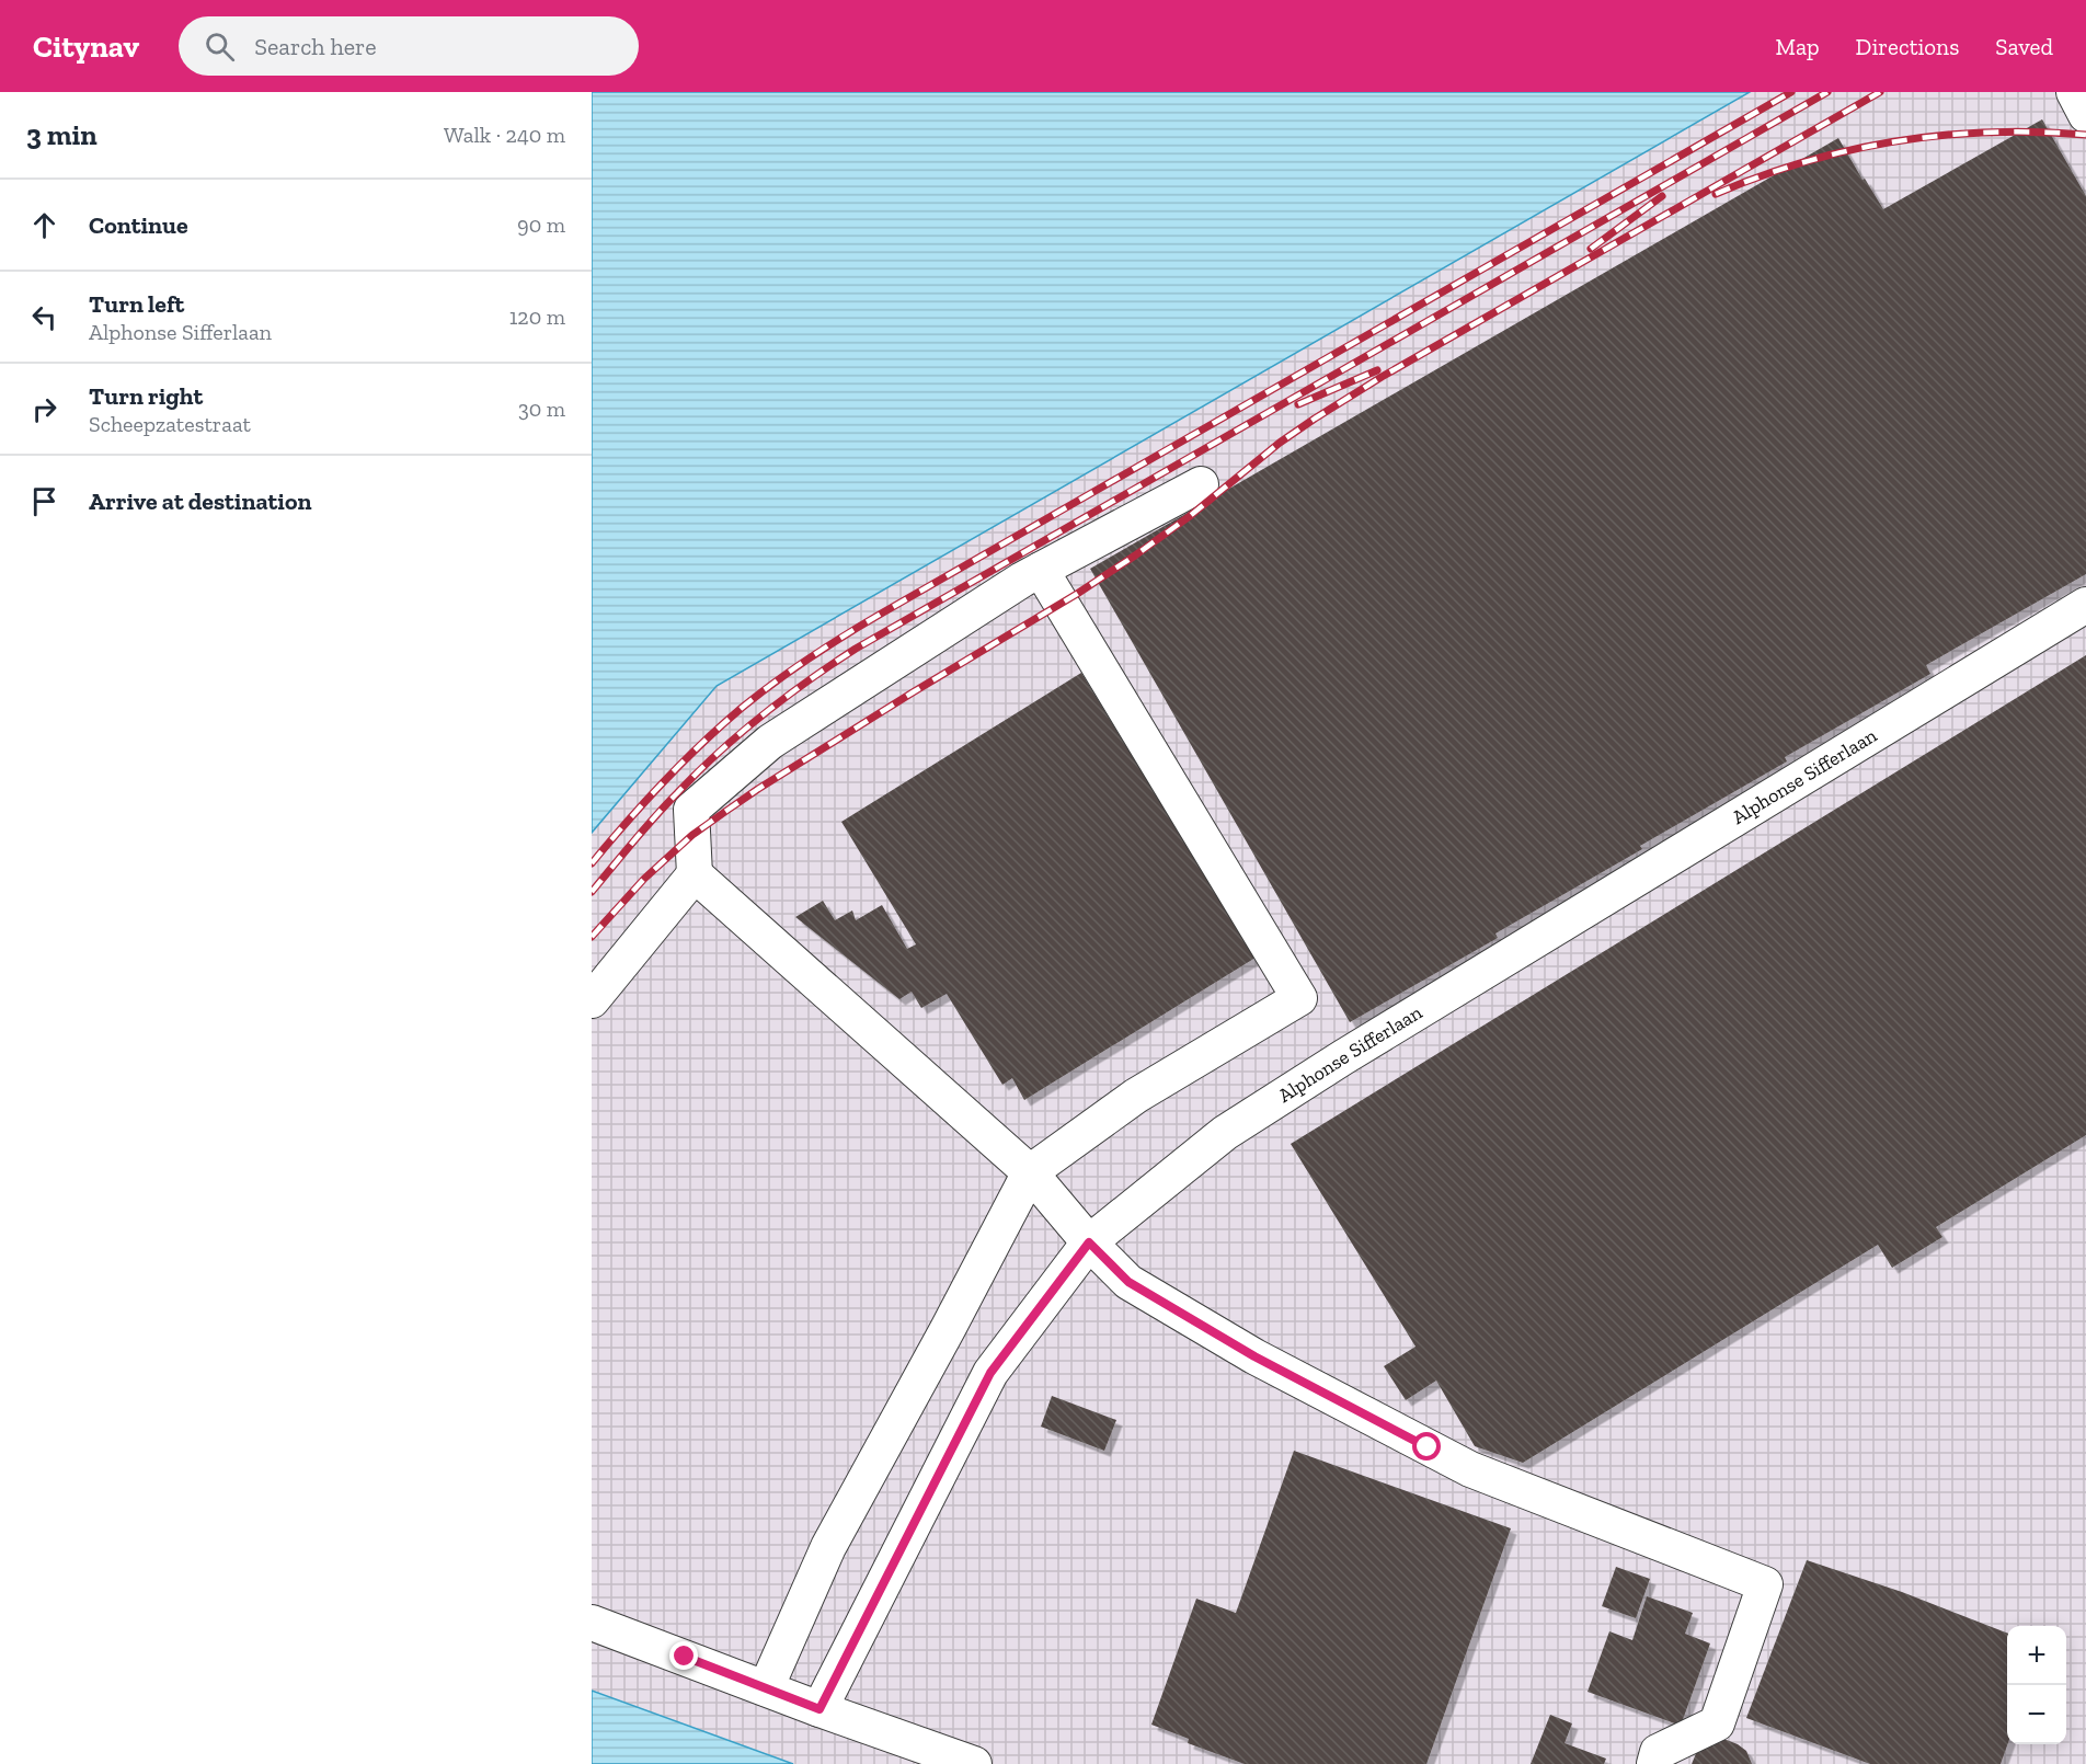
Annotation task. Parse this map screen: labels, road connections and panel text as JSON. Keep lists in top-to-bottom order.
{
  "streets": {
    "street": ["Alphonse Sifferlaan"]
  },
  "page": {
    "header": "Citynav",
    "search": "Search here",
    "nav": ["Map", "Directions", "Saved"],
    "heading": ["3 min", "Walk · 240 m"],
    "list": [
      ["Continue", "90 m"],
      ["Turn left", "Alphonse Sifferlaan", "120 m"],
      ["Turn right", "Scheepzatestraat", "30 m"],
      "Arrive at destination"
    ],
    "map_buttons": ["+", "−"]
  }
}
